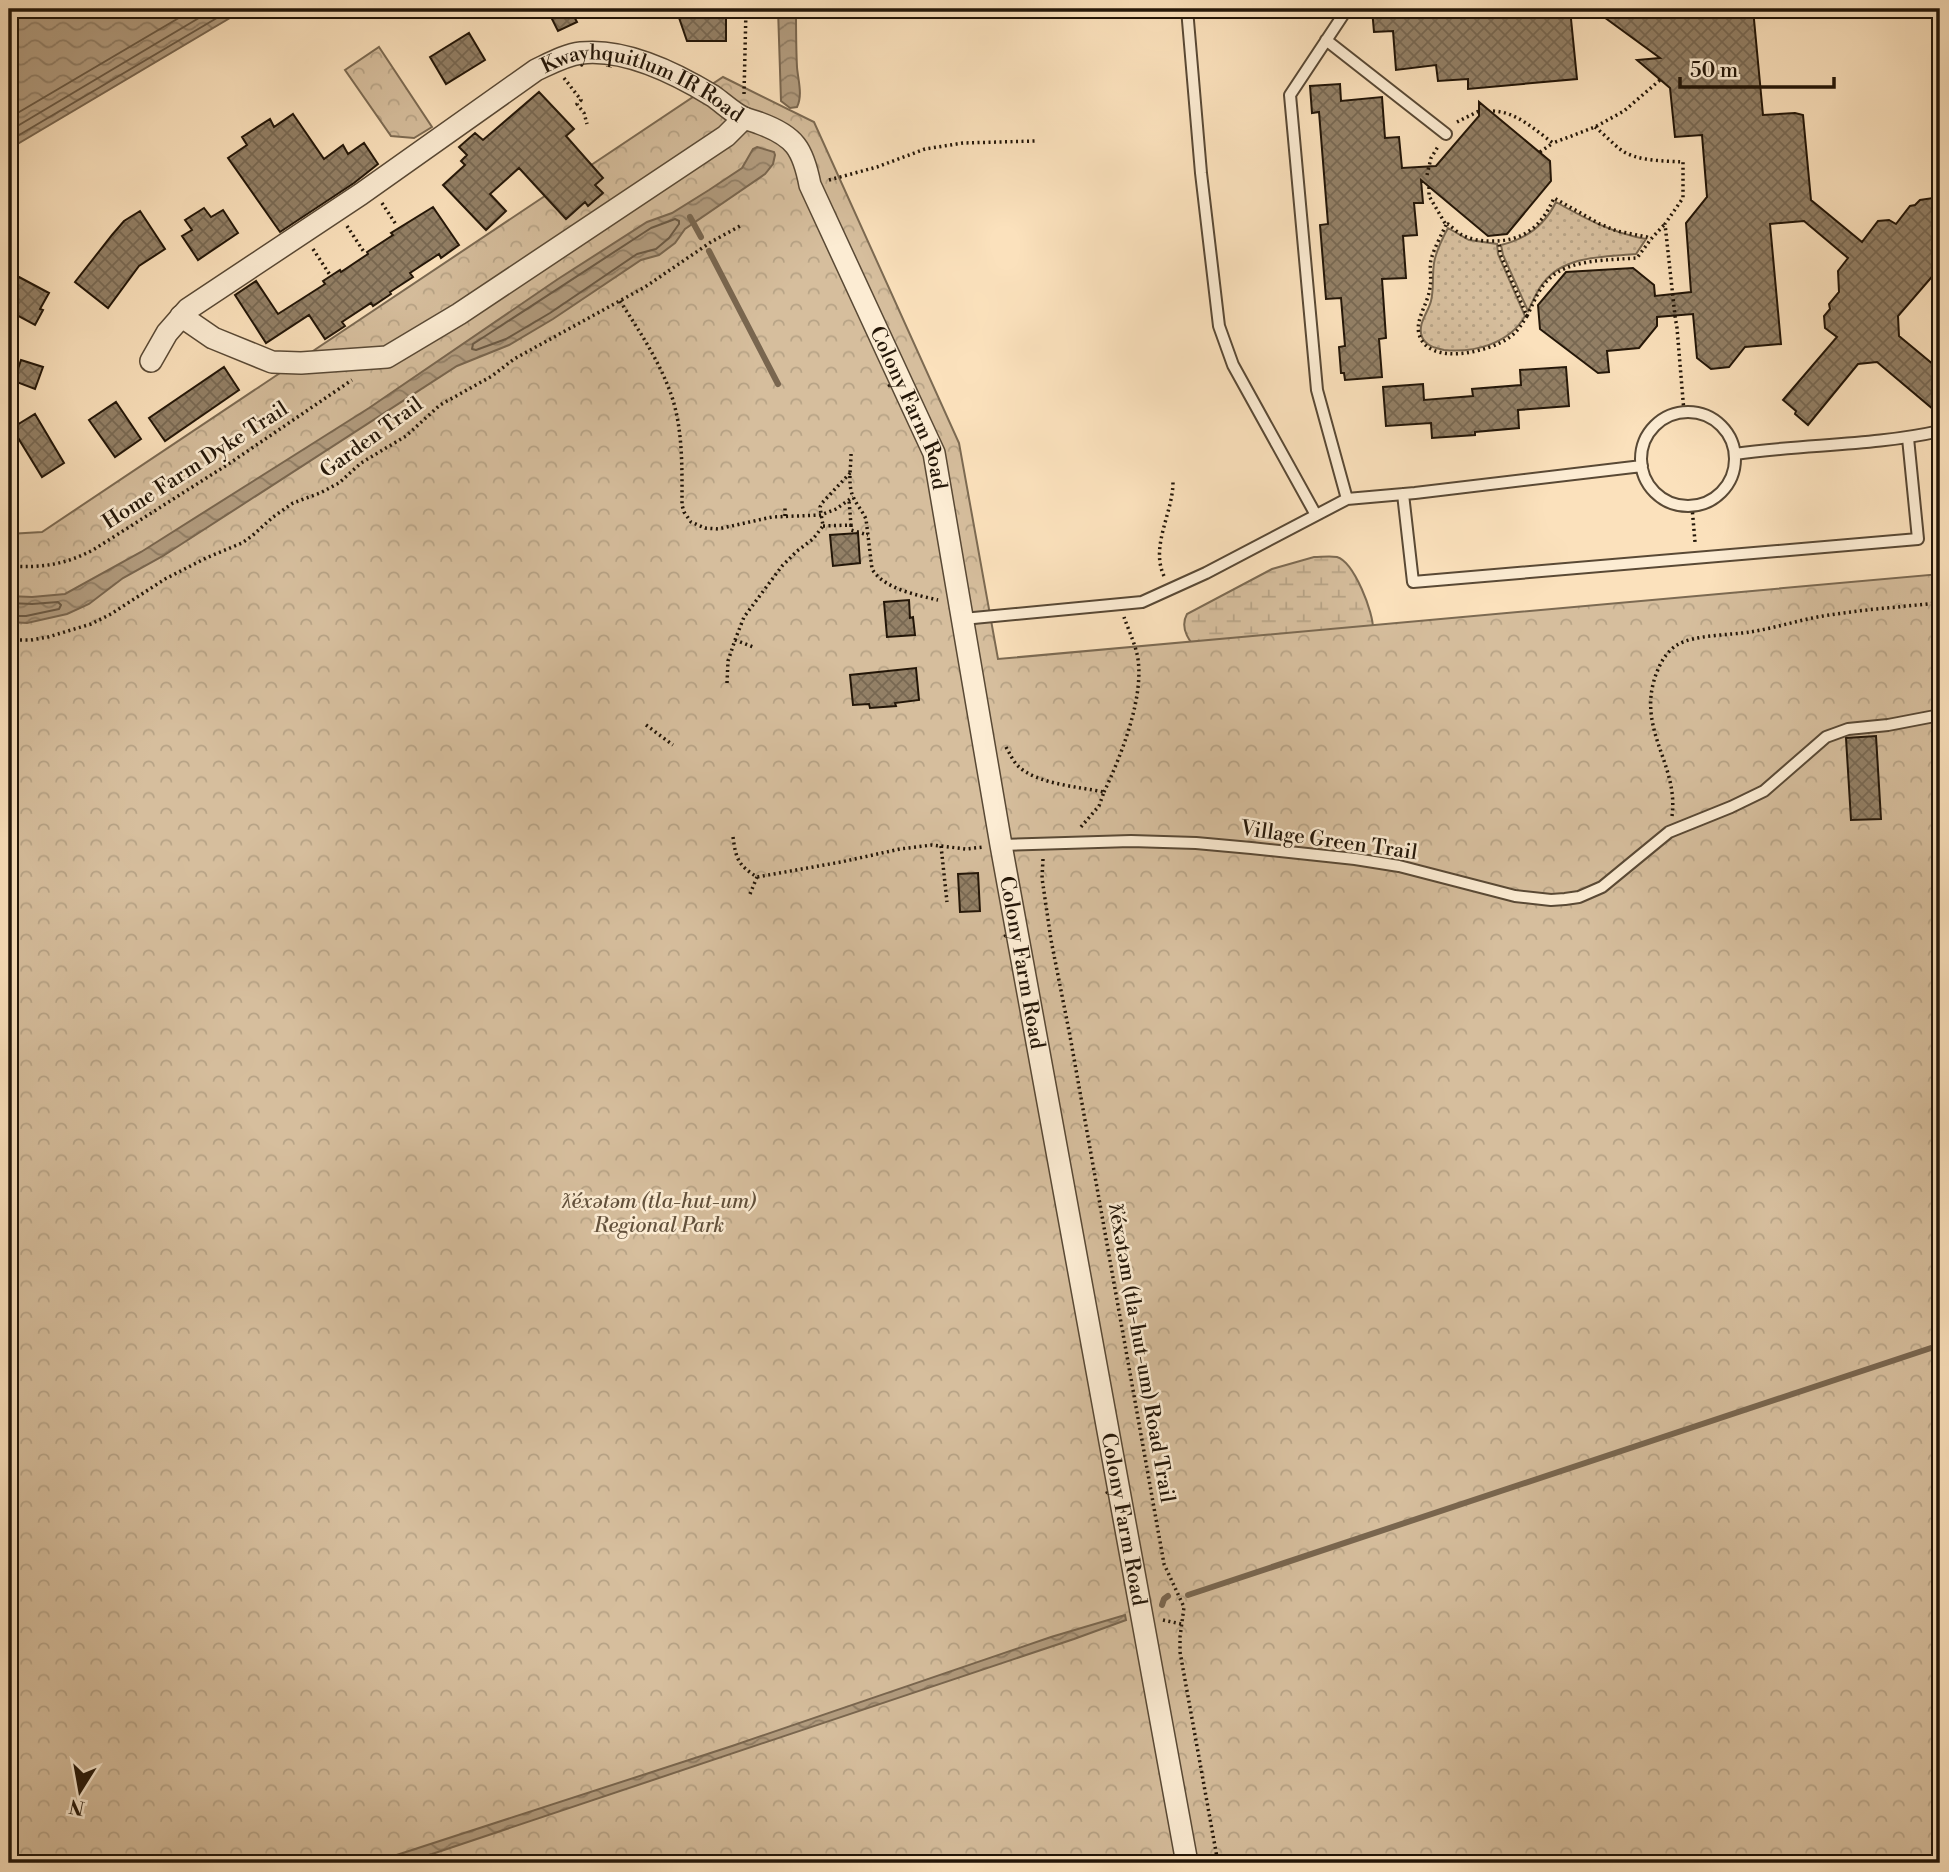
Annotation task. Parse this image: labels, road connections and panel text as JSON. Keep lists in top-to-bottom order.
{
  "streets": {
    "street": ["Kwayhquitlum IR Road", "Colony Farm Road"],
    "lane": ["Village Green Trail"],
    "path": ["Garden Trail", "Home Farm Dyke Trail", "ƛ̓éxətəm (tla-hut-um) Road Trail"]
  },
  "crossings": [
    ["Kwayhquitlum IR Road", "Colony Farm Road"],
    ["Colony Farm Road", "Village Green Trail"],
    ["Village Green Trail", "ƛ̓éxətəm (tla-hut-um) Road Trail"]
  ],
  "parks": ["ƛ̓éxətəm (tla-hut-um) Regional Park"],
  "scale_bar": "50 m",
  "north": "bottom"
}
